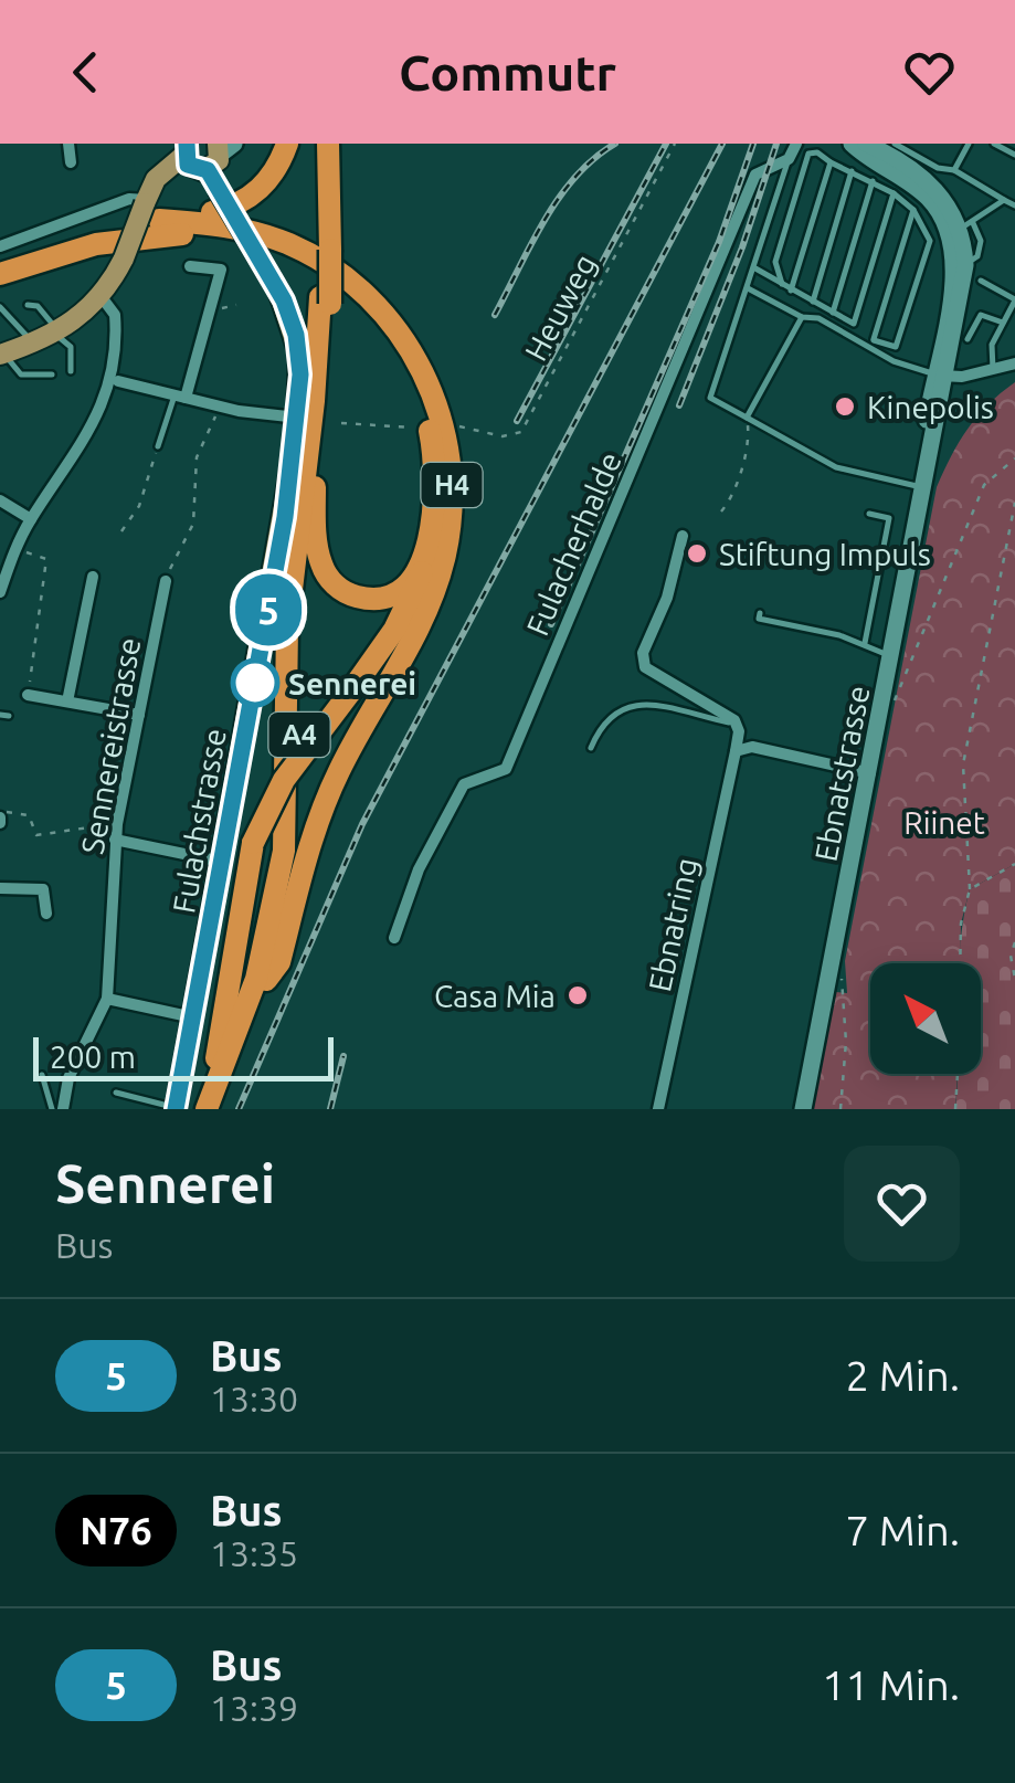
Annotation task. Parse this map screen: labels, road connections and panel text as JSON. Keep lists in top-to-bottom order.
{
  "streets": {
    "highway": ["H4", "A4"],
    "main road": ["Fulachstrasse"],
    "street": [
      "Fulacherhalde",
      "Sennereistrasse",
      "Ebnatstrasse",
      "Ebnatring"
    ],
    "path": ["Heuweg"]
  },
  "crossings": [
    ["H4", "A4"]
  ],
  "parks": ["Riinet"],
  "places": [
    "Kinepolis",
    "Stiftung Impuls",
    "Sennerei",
    "Casa Mia"
  ],
  "lines": ["bus line 5"],
  "scale_bar": "200 m",
  "north": "top left",
  "page": {
    "header": "Commutr",
    "on_map": "5",
    "scale": "200 m",
    "heading": ["Sennerei", "Bus"],
    "list": [
      {
        "mark": "5",
        "name": "Bus",
        "note": "13:30",
        "value": "2 Min."
      },
      {
        "mark": "N76",
        "name": "Bus",
        "note": "13:35",
        "value": "7 Min."
      },
      {
        "mark": "5",
        "name": "Bus",
        "note": "13:39",
        "value": "11 Min."
      }
    ]
  }
}
